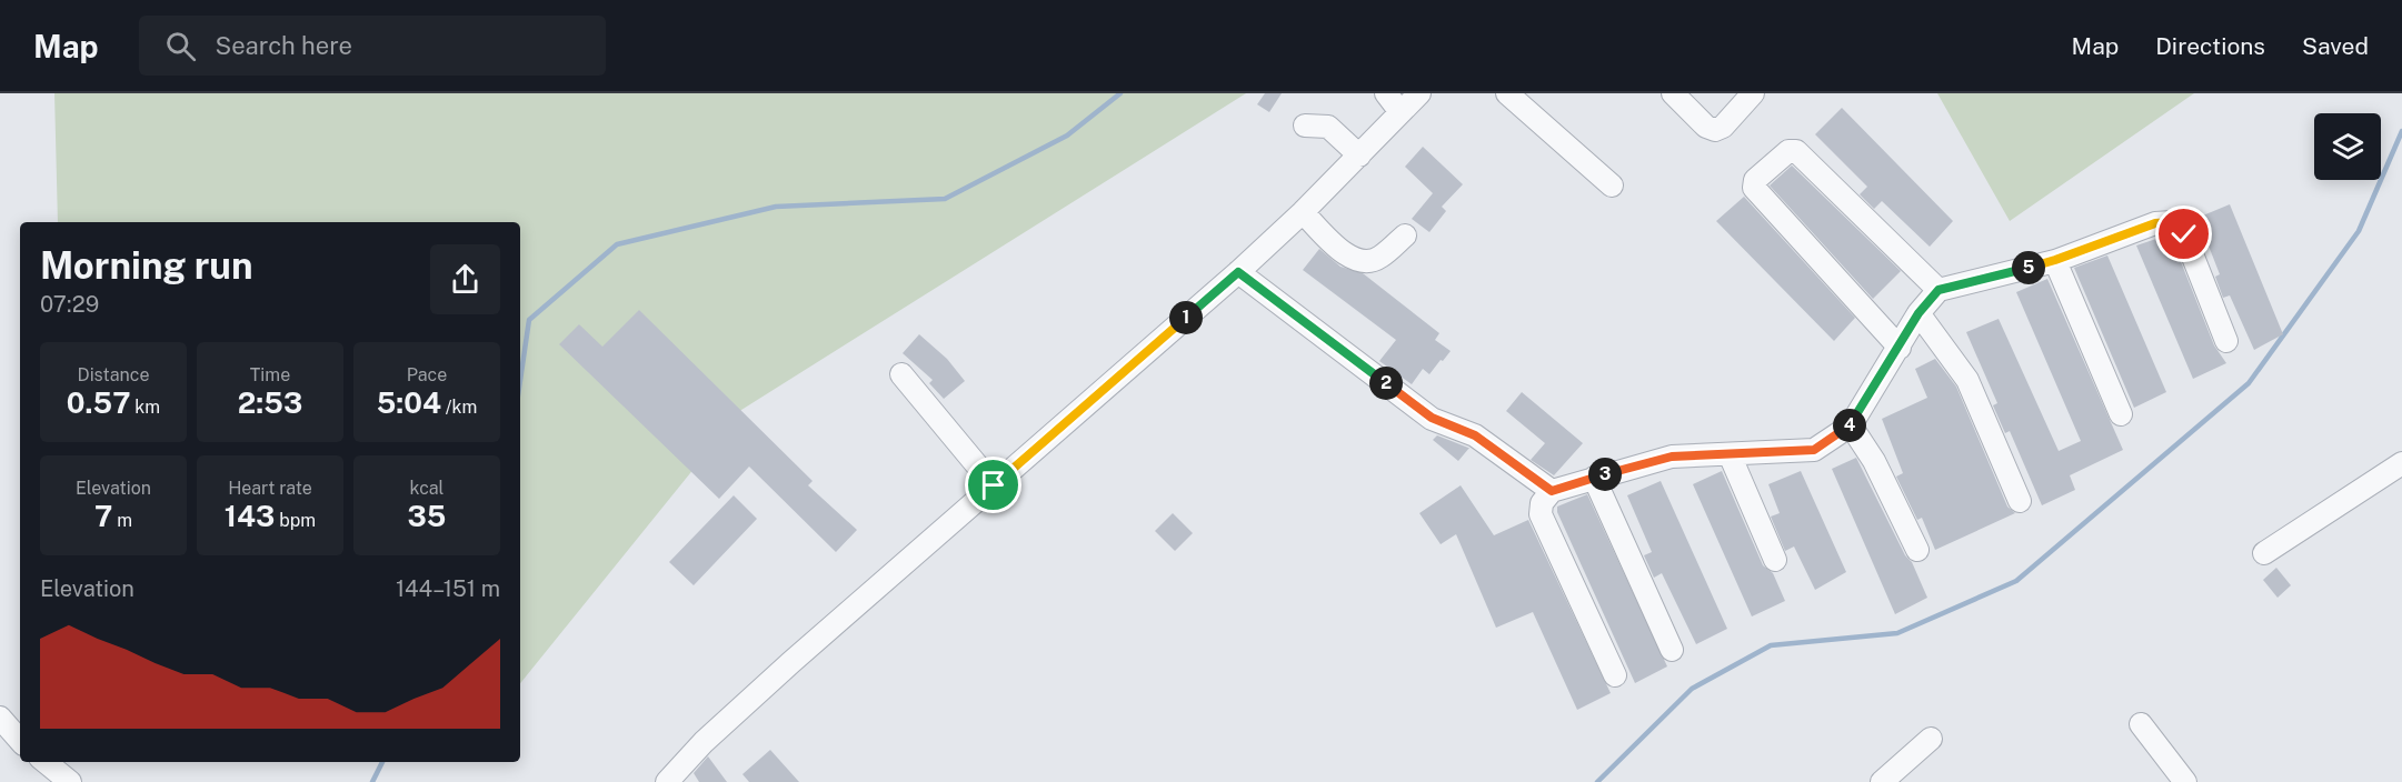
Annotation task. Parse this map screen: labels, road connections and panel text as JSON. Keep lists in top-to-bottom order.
{
  "page": {
    "header": "Map",
    "search": "Search here",
    "nav": ["Map", "Directions", "Saved"],
    "heading": ["Morning run", "07:29"],
    "pins": [
      "5",
      "1",
      "2",
      "4",
      "3"
    ],
    "stats": [
      ["Distance", "0.57 km"],
      ["Time", "2:53"],
      ["Pace", "5:04 /km"],
      ["Elevation", "7 m"],
      ["Heart rate", "143 bpm"],
      ["kcal", "35"]
    ],
    "chart": ["Elevation", "144–151 m"]
  }
}
